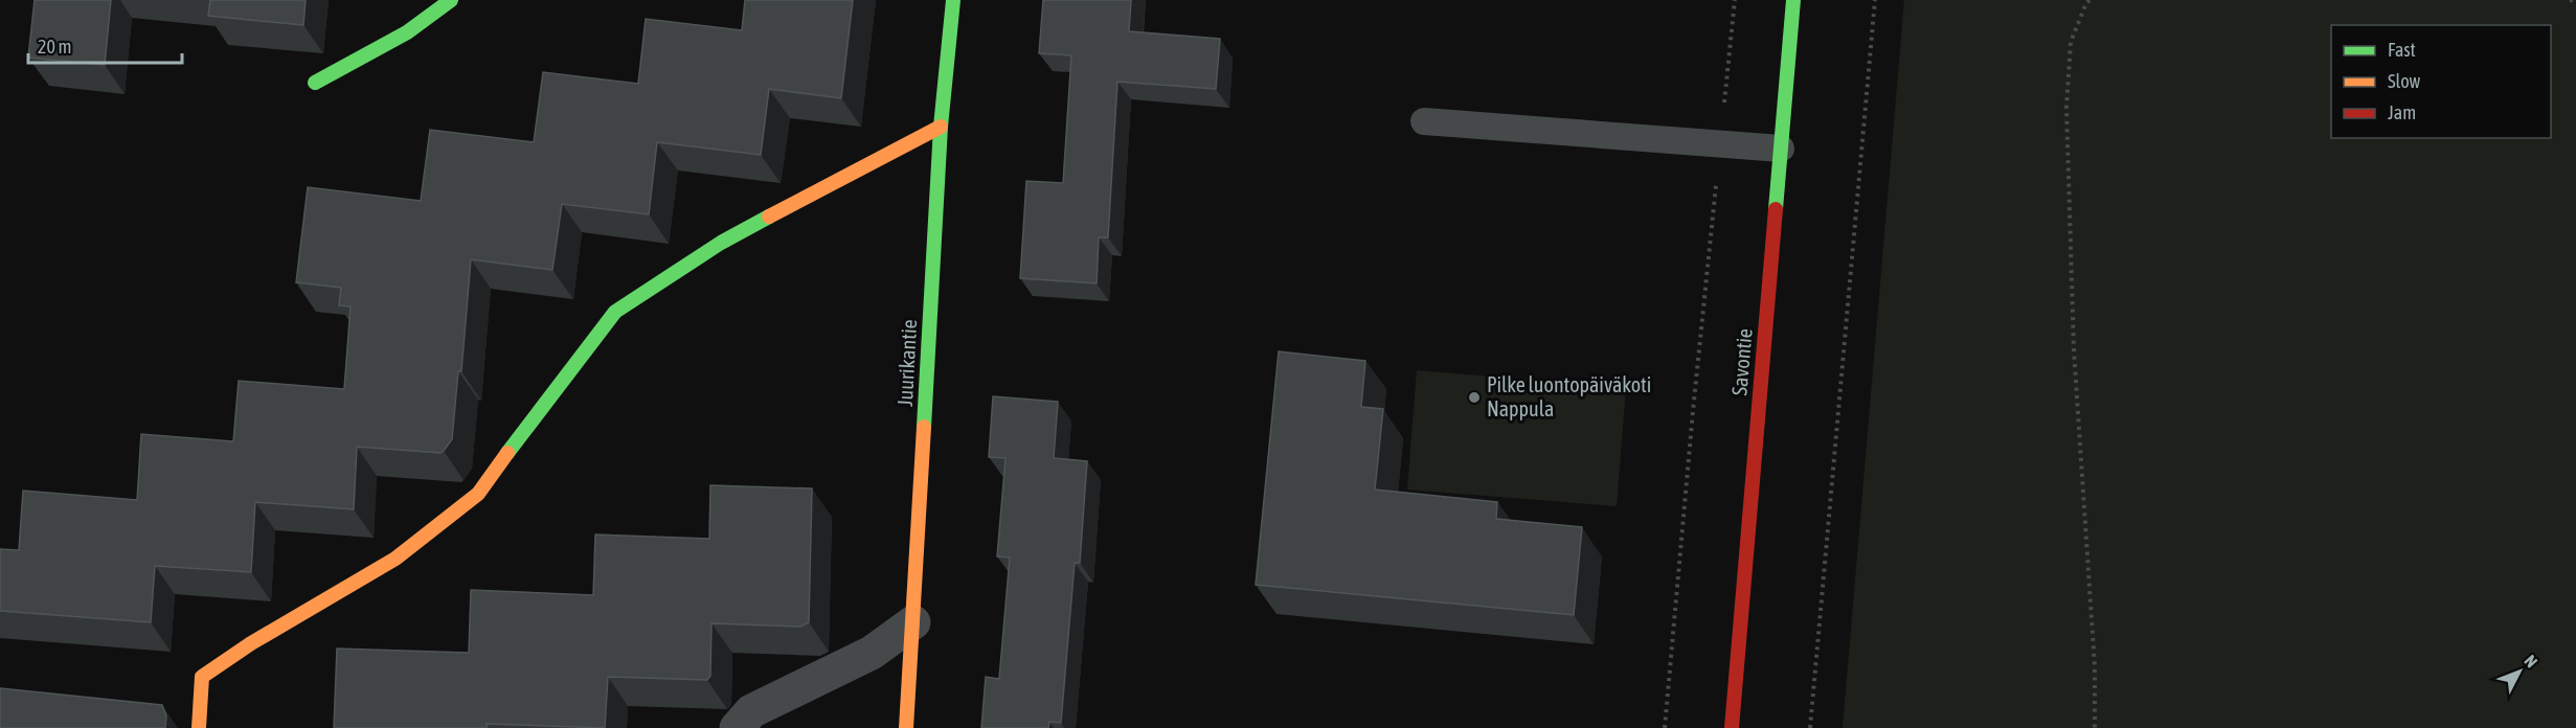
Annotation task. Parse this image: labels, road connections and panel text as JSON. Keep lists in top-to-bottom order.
{
  "streets": {
    "street": ["Savontie", "Juurikantie"]
  },
  "places": ["Pilke luontopäiväkoti Nappula"],
  "legend": ["Fast", "Slow", "Jam"],
  "scale_bar": "20 m",
  "north": "top right"
}
